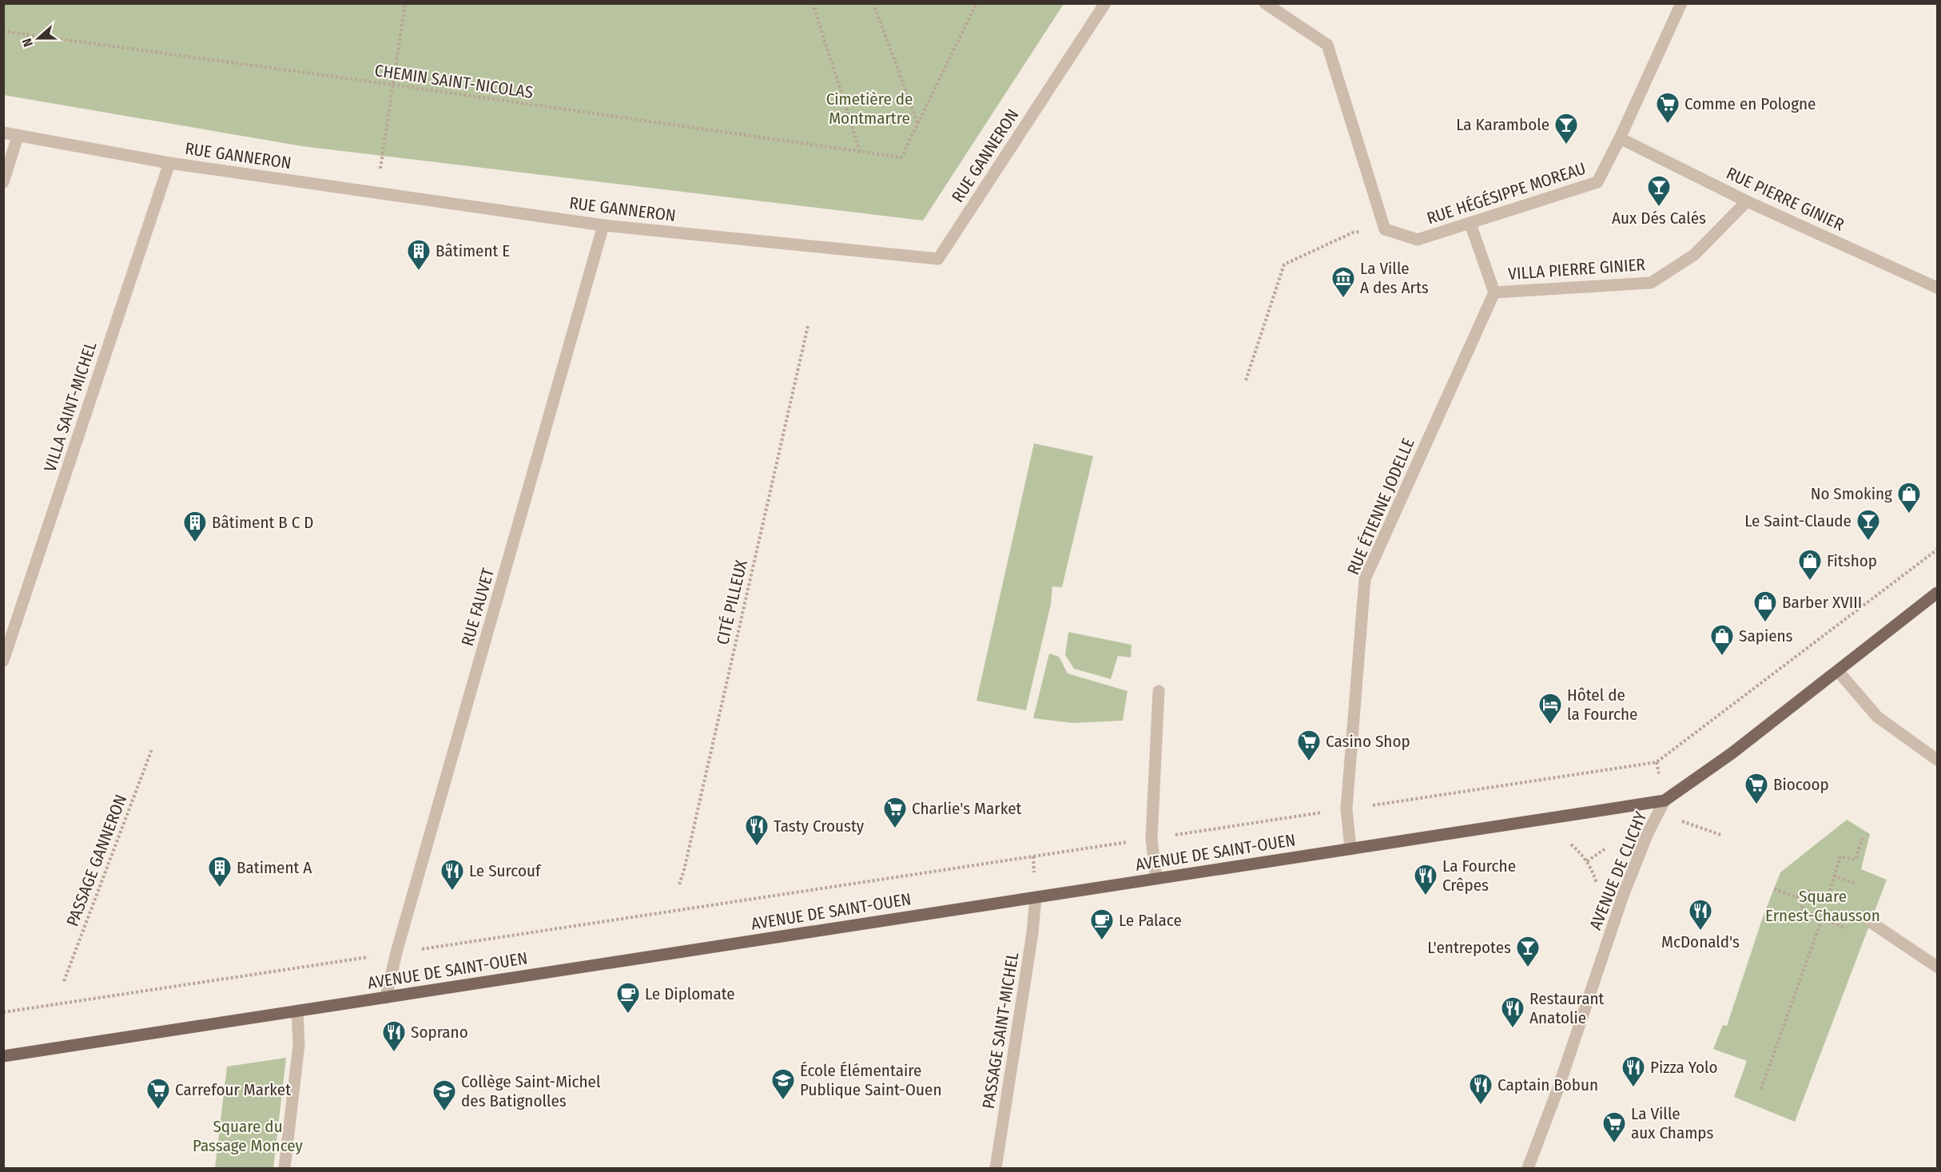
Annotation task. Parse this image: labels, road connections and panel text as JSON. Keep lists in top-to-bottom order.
{
  "streets": {
    "main road": ["AVENUE DE SAINT-OUEN", "AVENUE DE CLICHY"],
    "street": [
      "RUE GANNERON",
      "RUE HÉGÉSIPPE MOREAU",
      "RUE PIERRE GINIER",
      "VILLA PIERRE GINIER",
      "VILLA SAINT-MICHEL",
      "RUE ÉTIENNE JODELLE",
      "RUE FAUVET",
      "PASSAGE SAINT-MICHEL"
    ],
    "path": ["CHEMIN SAINT-NICOLAS", "CITÉ PILLEUX", "PASSAGE GANNERON"]
  },
  "crossings": [
    ["RUE GANNERON", "VILLA SAINT-MICHEL"],
    ["RUE GANNERON", "RUE FAUVET"],
    ["RUE HÉGÉSIPPE MOREAU", "RUE PIERRE GINIER"],
    ["RUE PIERRE GINIER", "VILLA PIERRE GINIER"],
    ["VILLA PIERRE GINIER", "RUE ÉTIENNE JODELLE"],
    ["RUE ÉTIENNE JODELLE", "AVENUE DE SAINT-OUEN"],
    ["RUE FAUVET", "AVENUE DE SAINT-OUEN"],
    ["AVENUE DE SAINT-OUEN", "AVENUE DE CLICHY"],
    ["AVENUE DE SAINT-OUEN", "PASSAGE SAINT-MICHEL"]
  ],
  "parks": ["Cimetière de Montmartre", "Square Ernest-Chausson", "Square du Passage Moncey"],
  "places": {
    "supermarket": [
      "Comme en Pologne",
      "Casino Shop",
      "Biocoop",
      "Charlie's Market",
      "Carrefour Market",
      "La Ville aux Champs"
    ],
    "bar": [
      "La Karambole",
      "Aux Dés Calés",
      "Le Saint-Claude",
      "L'entrepotes"
    ],
    "building": ["Bâtiment E", "Bâtiment B C D", "Batiment A"],
    "museum": ["La Ville A des Arts"],
    "shop": [
      "No Smoking",
      "Fitshop",
      "Barber XVIII",
      "Sapiens"
    ],
    "hotel": ["Hôtel de la Fourche"],
    "restaurant": [
      "Tasty Crousty",
      "Le Surcouf",
      "La Fourche Crêpes",
      "McDonald's",
      "Restaurant Anatolie",
      "Soprano",
      "Pizza Yolo",
      "Captain Bobun"
    ],
    "cafe": ["Le Palace", "Le Diplomate"],
    "school or university": ["École Élémentaire Publique Saint-Ouen", "Collège Saint-Michel des Batignolles"]
  },
  "north": "left"
}
